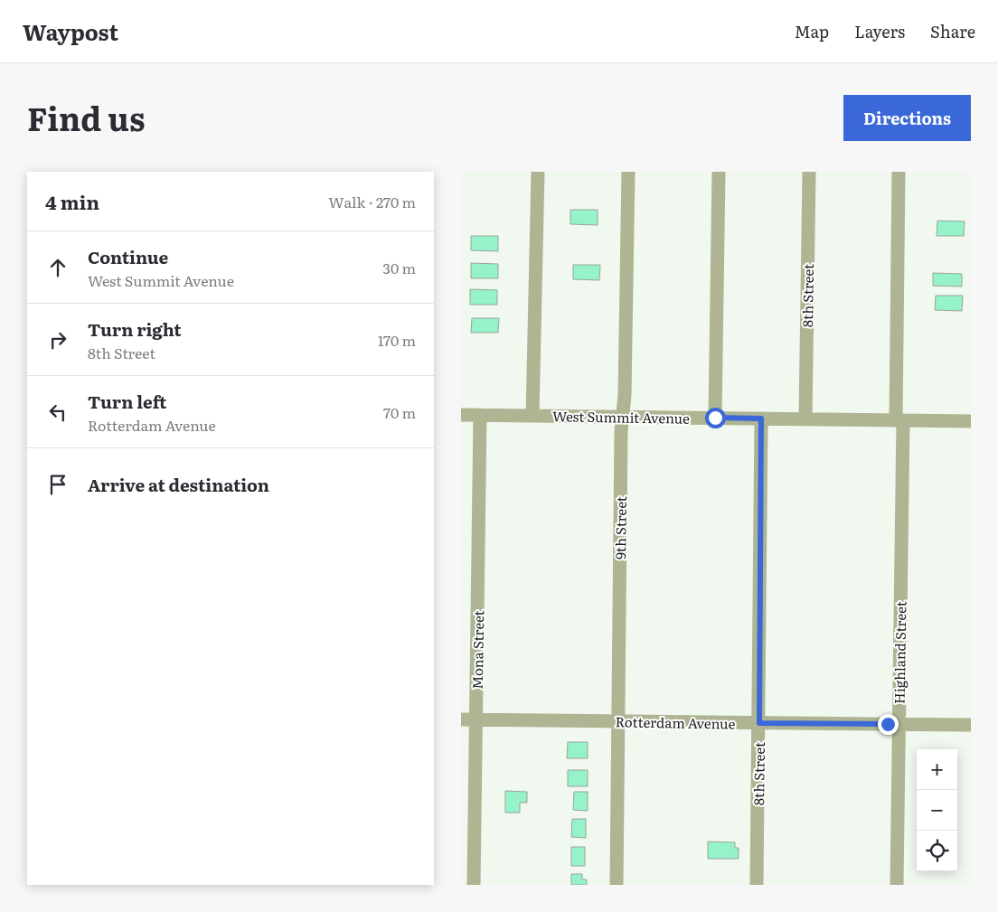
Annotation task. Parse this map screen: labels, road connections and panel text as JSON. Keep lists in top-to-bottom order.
{
  "streets": {
    "street": [
      "8th Street",
      "West Summit Avenue",
      "9th Street",
      "Mona Street",
      "Highland Street",
      "Rotterdam Avenue"
    ]
  },
  "crossings": [
    ["8th Street", "West Summit Avenue"],
    ["8th Street", "Rotterdam Avenue"],
    ["West Summit Avenue", "9th Street"],
    ["West Summit Avenue", "Mona Street"],
    ["West Summit Avenue", "Highland Street"],
    ["9th Street", "Rotterdam Avenue"],
    ["Mona Street", "Rotterdam Avenue"],
    ["Highland Street", "Rotterdam Avenue"]
  ],
  "page": {
    "header": "Waypost",
    "nav": ["Map", "Layers", "Share"],
    "title": "Find us",
    "buttons": "Directions",
    "heading": ["4 min", "Walk · 270 m"],
    "list": [
      ["Continue", "West Summit Avenue", "30 m"],
      ["Turn right", "8th Street", "170 m"],
      ["Turn left", "Rotterdam Avenue", "70 m"],
      "Arrive at destination"
    ],
    "map_buttons": ["+", "−"]
  }
}
